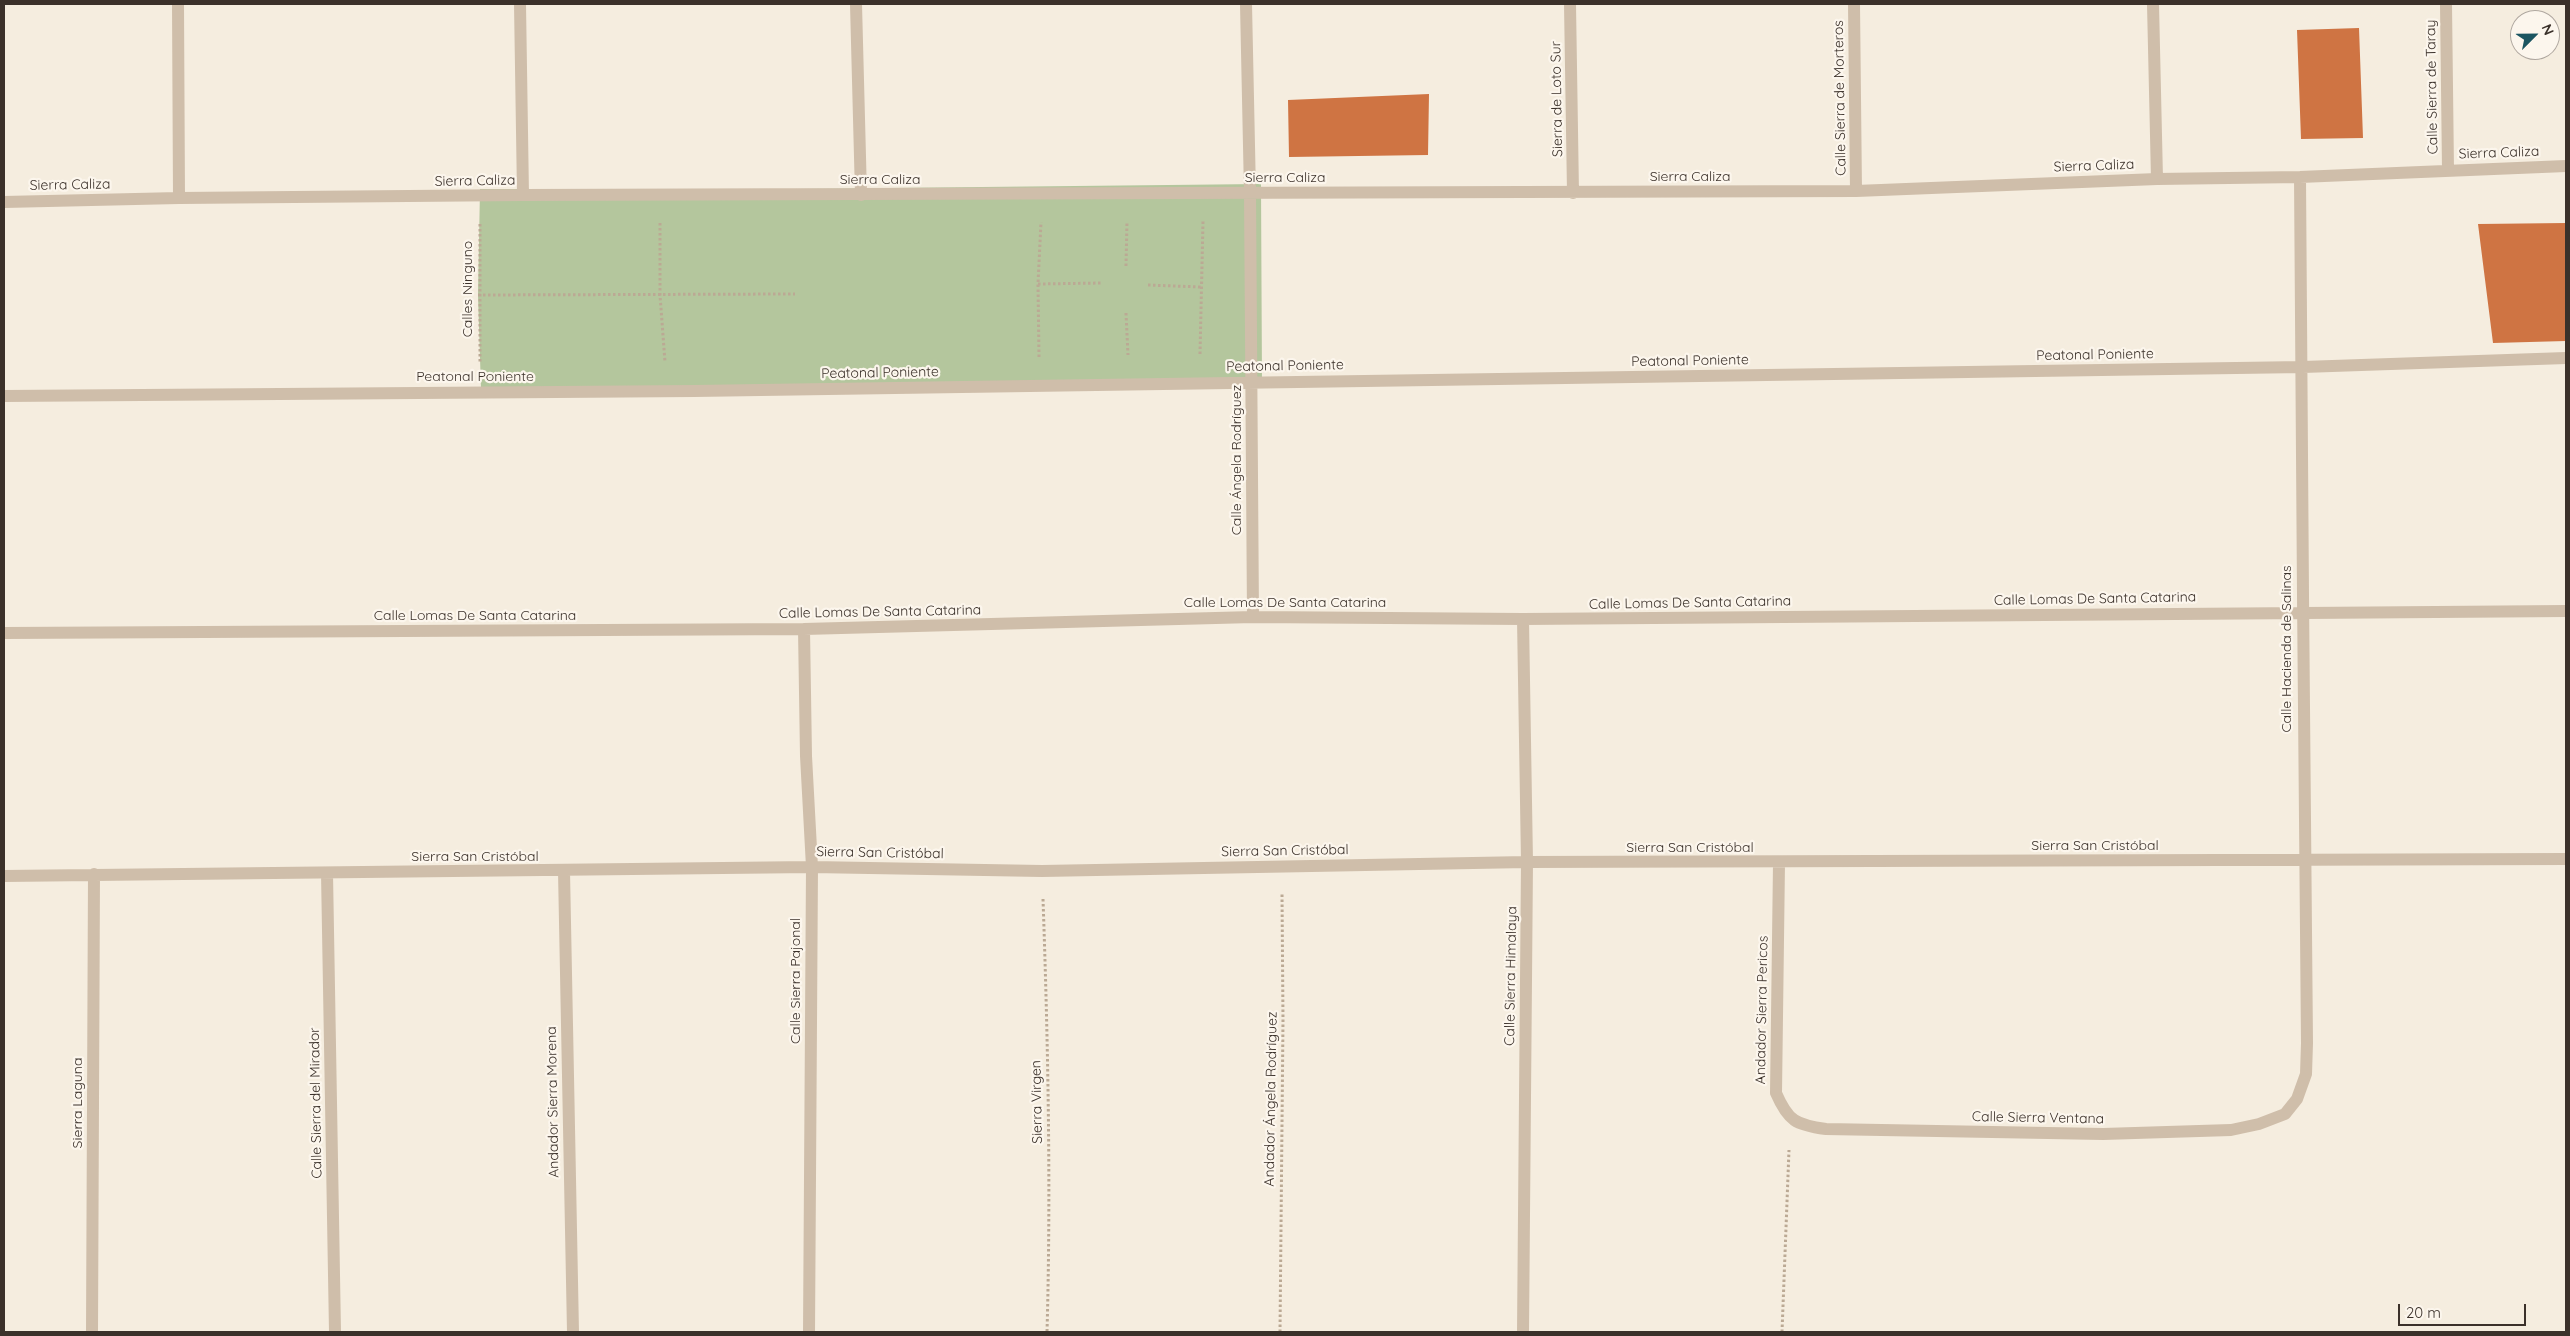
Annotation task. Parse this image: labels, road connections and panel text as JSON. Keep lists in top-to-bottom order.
{
  "streets": {
    "street": [
      "Calle Sierra de Taray",
      "Calle Sierra de Morteros",
      "Sierra de Loto Sur",
      "Sierra Caliza",
      "Peatonal Poniente",
      "Calle Ángela Rodríguez",
      "Calle Lomas De Santa Catarina",
      "Calle Hacienda de Salinas",
      "Sierra San Cristóbal",
      "Calle Sierra Himalaya",
      "Calle Sierra Pajonal",
      "Andador Sierra Pericos",
      "Andador Sierra Morena",
      "Sierra Laguna",
      "Calle Sierra del Mirador",
      "Calle Sierra Ventana"
    ],
    "path": ["Calles Ninguno", "Andador Ángela Rodríguez", "Sierra Virgen"]
  },
  "crossings": [
    ["Calle Sierra de Taray", "Sierra Caliza"],
    ["Calle Sierra de Morteros", "Sierra Caliza"],
    ["Sierra de Loto Sur", "Sierra Caliza"],
    ["Sierra Caliza", "Calles Ninguno"],
    ["Sierra Caliza", "Calle Ángela Rodríguez"],
    ["Sierra Caliza", "Calle Hacienda de Salinas"],
    ["Peatonal Poniente", "Calle Ángela Rodríguez"],
    ["Peatonal Poniente", "Calle Hacienda de Salinas"],
    ["Calle Ángela Rodríguez", "Calle Lomas De Santa Catarina"],
    ["Calle Lomas De Santa Catarina", "Calle Hacienda de Salinas"],
    ["Calle Lomas De Santa Catarina", "Calle Sierra Himalaya"],
    ["Calle Lomas De Santa Catarina", "Calle Sierra Pajonal"],
    ["Calle Hacienda de Salinas", "Sierra San Cristóbal"],
    ["Calle Hacienda de Salinas", "Calle Sierra Ventana"],
    ["Sierra San Cristóbal", "Calle Sierra Himalaya"],
    ["Sierra San Cristóbal", "Calle Sierra Pajonal"],
    ["Sierra San Cristóbal", "Andador Sierra Pericos"],
    ["Sierra San Cristóbal", "Andador Ángela Rodríguez"],
    ["Sierra San Cristóbal", "Andador Sierra Morena"],
    ["Sierra San Cristóbal", "Sierra Virgen"],
    ["Sierra San Cristóbal", "Sierra Laguna"],
    ["Sierra San Cristóbal", "Calle Sierra del Mirador"],
    ["Andador Sierra Pericos", "Calle Sierra Ventana"]
  ],
  "scale_bar": "20 m",
  "north": "top right"
}
